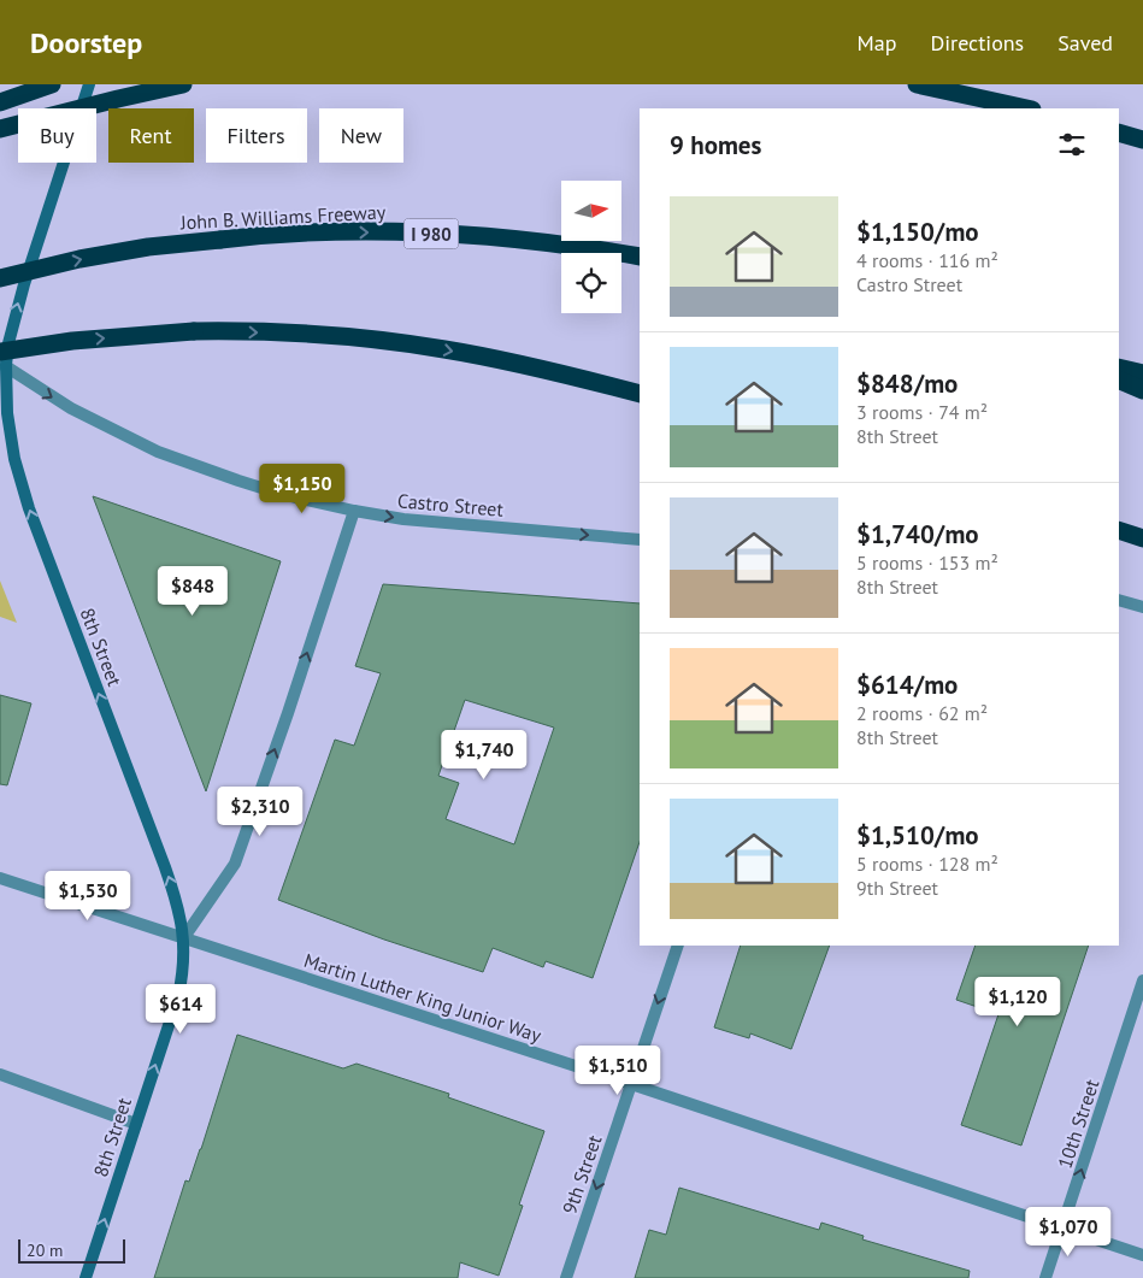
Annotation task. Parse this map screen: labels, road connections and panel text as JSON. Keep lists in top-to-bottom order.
{
  "streets": {
    "highway": ["John B. Williams Freeway", "I 980"],
    "main road": ["8th Street"],
    "street": [
      "Castro Street",
      "Martin Luther King Junior Way",
      "10th Street",
      "9th Street"
    ]
  },
  "crossings": [
    ["Castro Street", "8th Street"],
    ["8th Street", "Martin Luther King Junior Way"],
    ["Martin Luther King Junior Way", "10th Street"],
    ["Martin Luther King Junior Way", "9th Street"]
  ],
  "one_way": [
    "Castro Street",
    "8th Street",
    "10th Street",
    "9th Street"
  ],
  "scale_bar": "20 m",
  "north": "right",
  "page": {
    "header": "Doorstep",
    "nav": ["Map", "Directions", "Saved"],
    "chip": [
      "Buy",
      "Rent",
      "Filters",
      "New"
    ],
    "heading": "9 homes",
    "list": [
      {
        "name": "$1,150/mo",
        "note": "4 rooms · 116 m² · Castro Street"
      },
      {
        "name": "$848/mo",
        "note": "3 rooms · 74 m² · 8th Street"
      },
      {
        "name": "$1,740/mo",
        "note": "5 rooms · 153 m² · 8th Street"
      },
      {
        "name": "$614/mo",
        "note": "2 rooms · 62 m² · 8th Street"
      },
      {
        "name": "$1,510/mo",
        "note": "5 rooms · 128 m² · 9th Street"
      }
    ],
    "price": [
      "$1,150",
      "$848",
      "$1,740",
      "$2,310",
      "$1,530",
      "$1,120",
      "$614",
      "$1,510",
      "$1,070"
    ],
    "scale": "20 m"
  }
}
